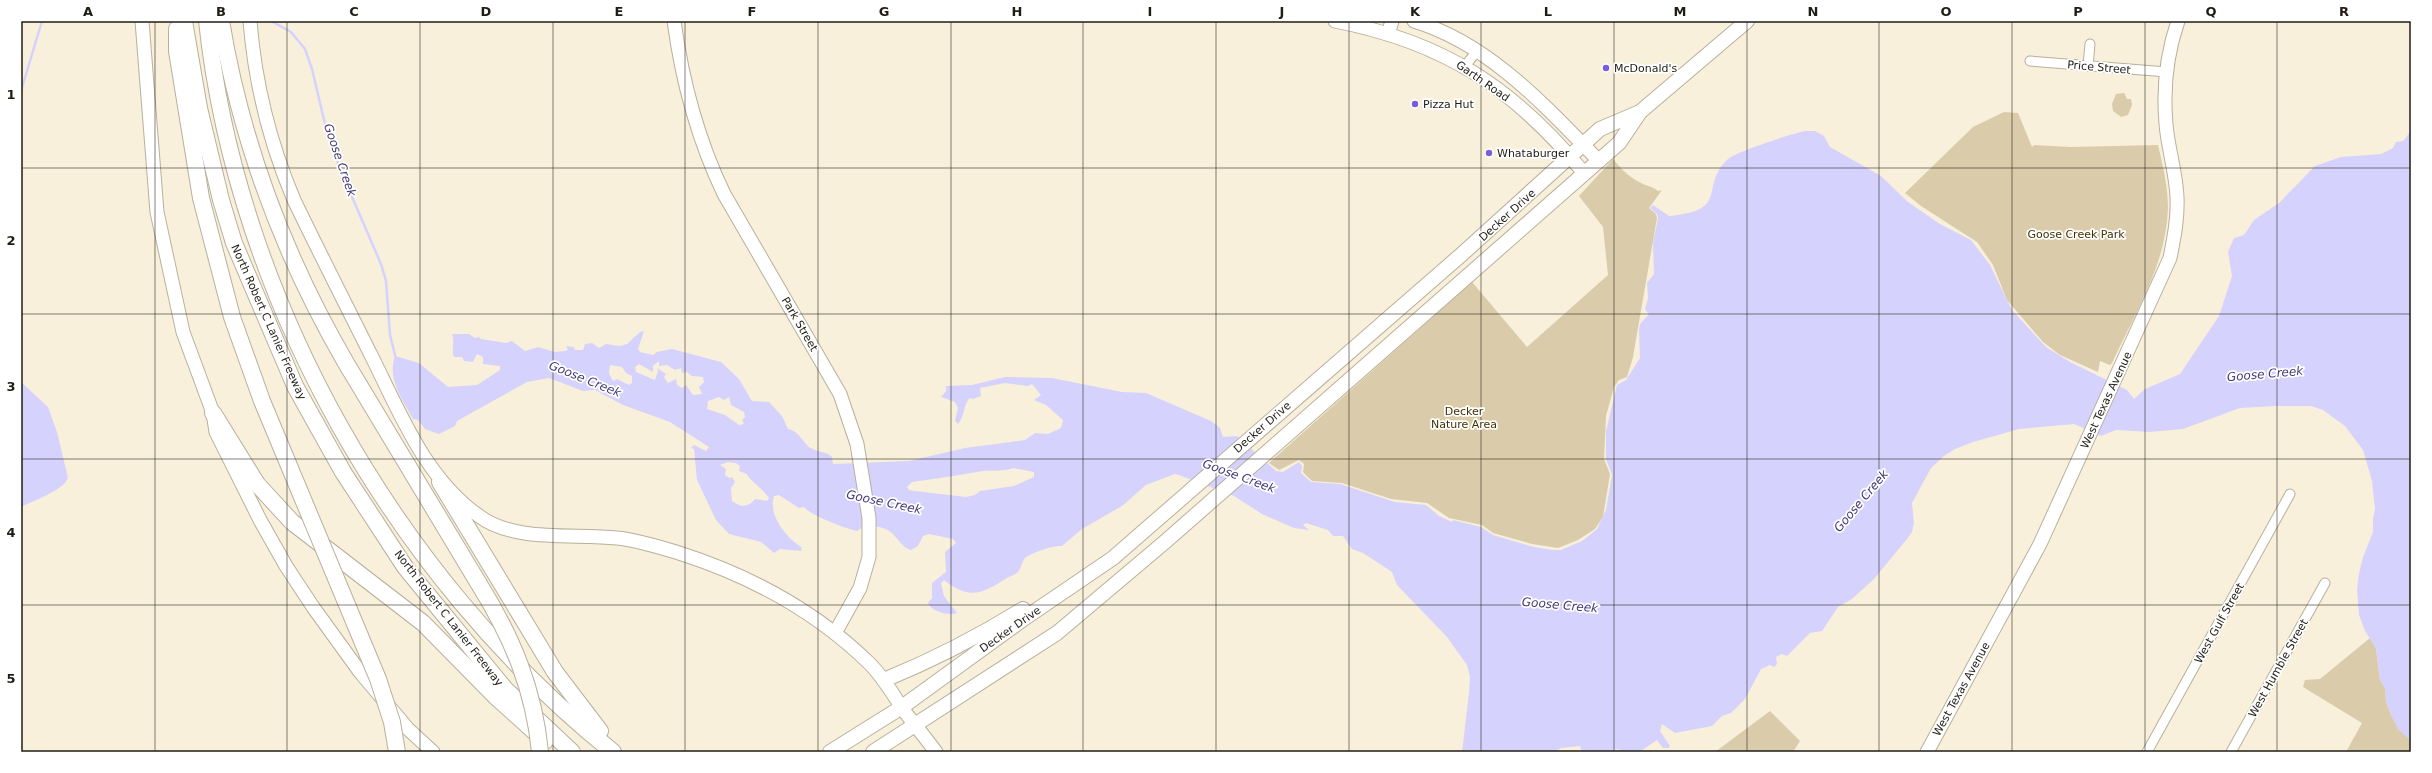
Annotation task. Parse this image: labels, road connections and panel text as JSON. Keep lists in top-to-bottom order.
{
  "streets": {
    "highway": ["North Robert C Lanier Freeway"],
    "main road": [
      "Garth Road",
      "Decker Drive",
      "Park Street",
      "West Texas Avenue"
    ],
    "street": ["Price Street", "West Gulf Street", "West Humble Street"]
  },
  "crossings": [
    ["Price Street", "West Texas Avenue"],
    ["Garth Road", "Decker Drive"]
  ],
  "water": ["Goose Creek"],
  "parks": ["Goose Creek Park", "Decker Nature Area"],
  "places": ["McDonald's", "Pizza Hut", "Whataburger"],
  "grid": {
    "columns": [
      "A",
      "B",
      "C",
      "D",
      "E",
      "F",
      "G",
      "H",
      "I",
      "J",
      "K",
      "L",
      "M",
      "N",
      "O",
      "P",
      "Q",
      "R"
    ],
    "rows": [
      "1",
      "2",
      "3",
      "4",
      "5"
    ]
  }
}
